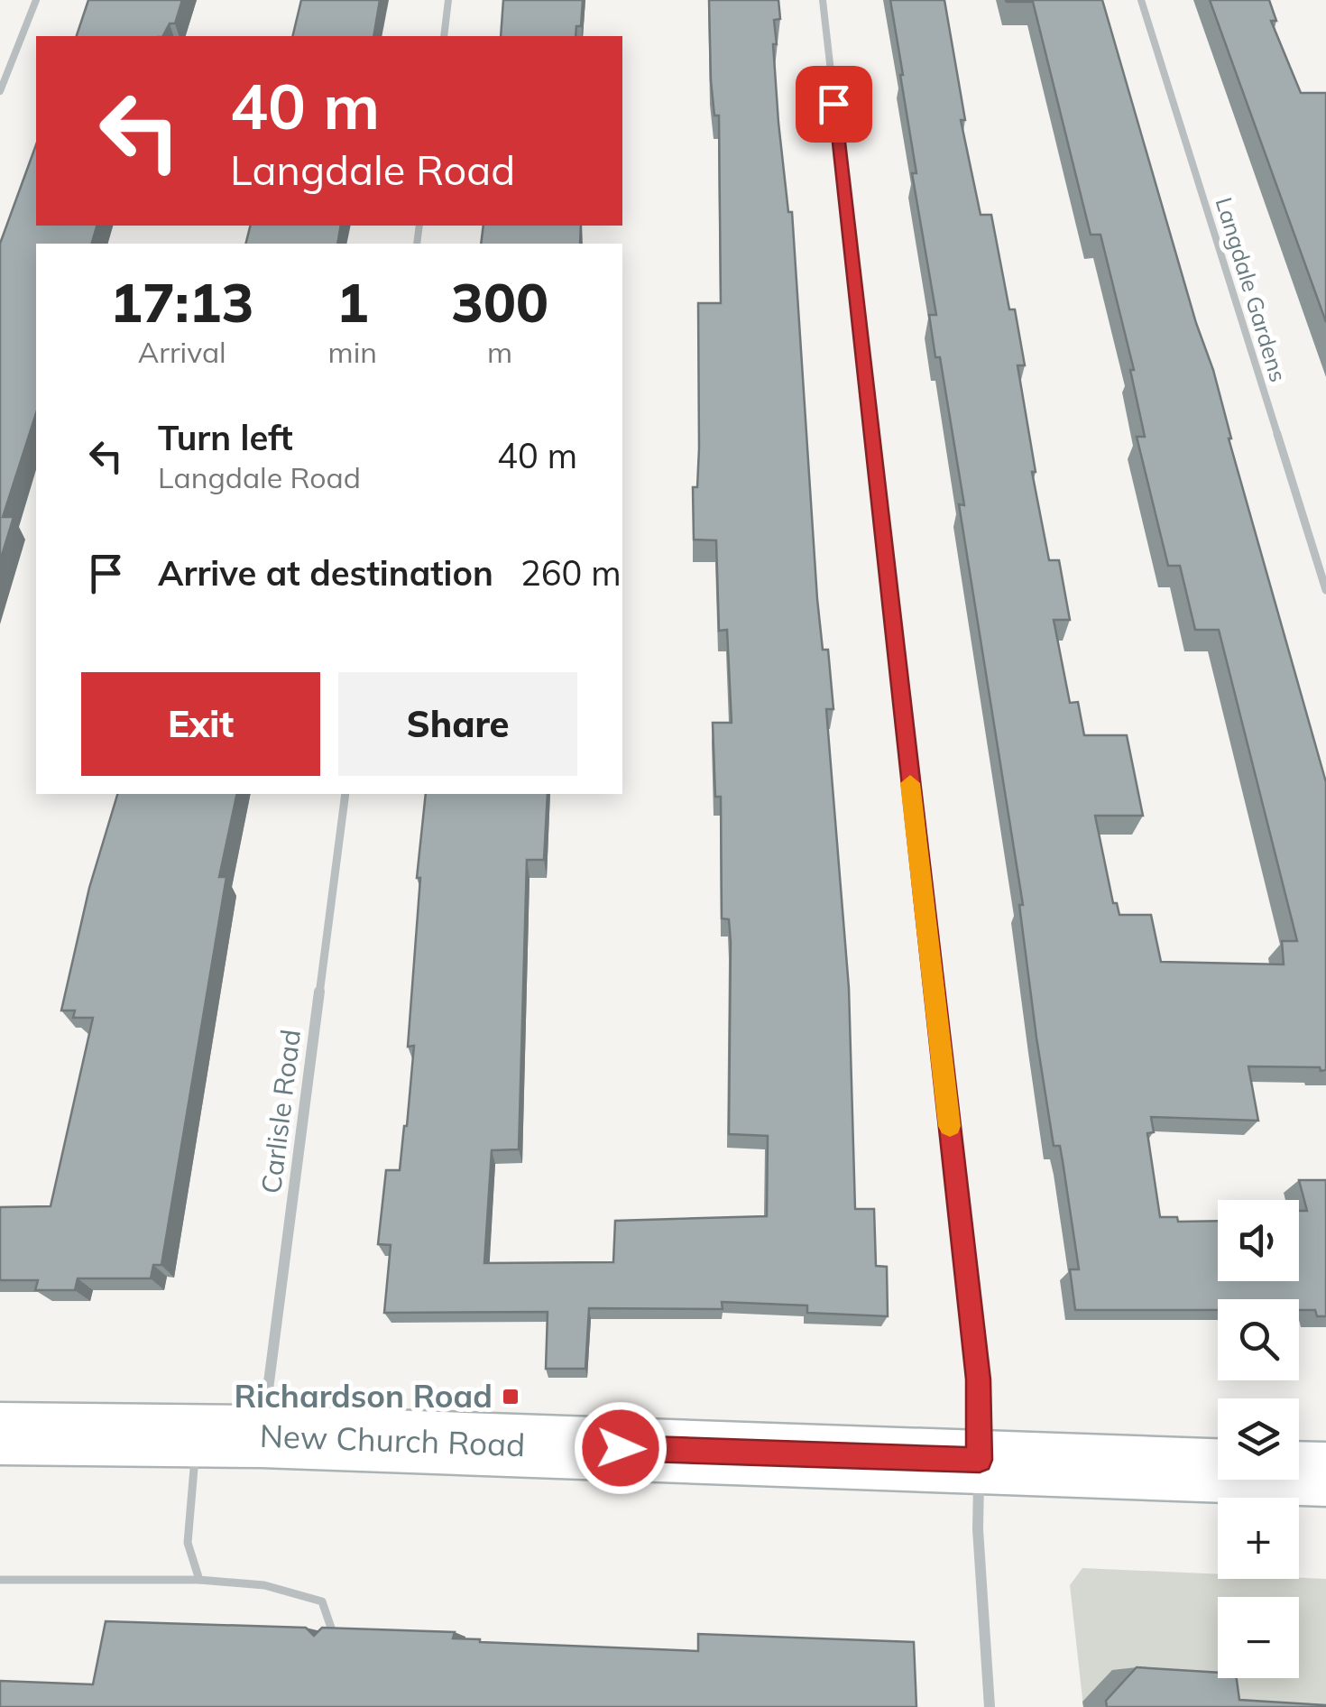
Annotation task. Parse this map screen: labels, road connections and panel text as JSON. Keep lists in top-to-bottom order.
{
  "streets": {
    "main road": ["New Church Road"],
    "street": ["Langdale Gardens", "Carlisle Road"]
  },
  "crossings": [
    ["Carlisle Road", "New Church Road"]
  ],
  "places": {
    "transit": ["Richardson Road"]
  },
  "page": {
    "turn": ["40 m", "Langdale Road"],
    "eta": [
      "17:13",
      "Arrival",
      "1",
      "min",
      "300",
      "m"
    ],
    "list": [
      {
        "name": "Turn left",
        "note": "Langdale Road",
        "value": "40 m"
      },
      {
        "name": "Arrive at destination",
        "value": "260 m"
      }
    ],
    "buttons": ["Exit", "Share"],
    "map_buttons": ["+", "−"]
  }
}
